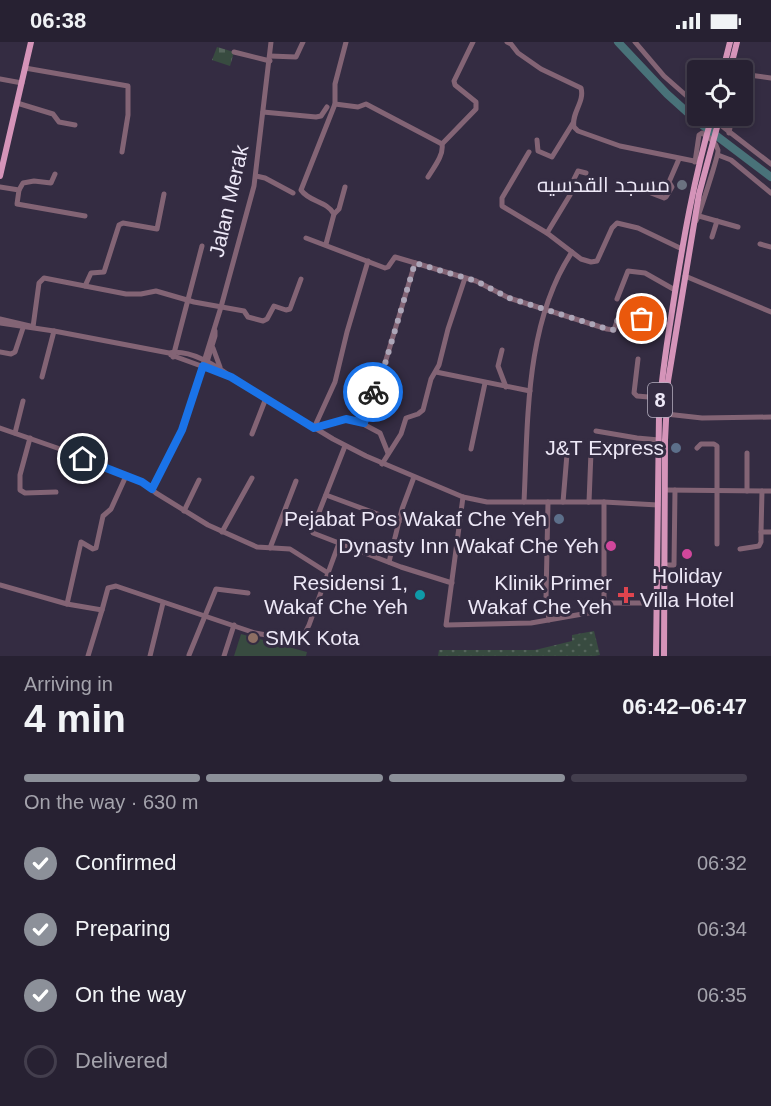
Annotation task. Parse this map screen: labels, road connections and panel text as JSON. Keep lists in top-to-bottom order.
{
  "streets": {
    "main road": ["8"],
    "street": ["Jalan Merak"]
  },
  "places": {
    "other": [
      "مسجد القدسيه",
      "J&T Express",
      "Pejabat Pos Wakaf Che Yeh",
      "Dynasty Inn Wakaf Che Yeh",
      "Holiday Villa Hotel",
      "Residensi 1, Wakaf Che Yeh",
      "SMK Kota"
    ],
    "health": ["Klinik Primer Wakaf Che Yeh"]
  },
  "page": {
    "status": "06:38",
    "heading": ["4 min", "Arriving in", "06:42–06:47"],
    "bar": "On the way · 630 m",
    "list": [
      ["Confirmed", "06:32"],
      ["Preparing", "06:34"],
      ["On the way", "06:35"],
      "Delivered"
    ]
  }
}
